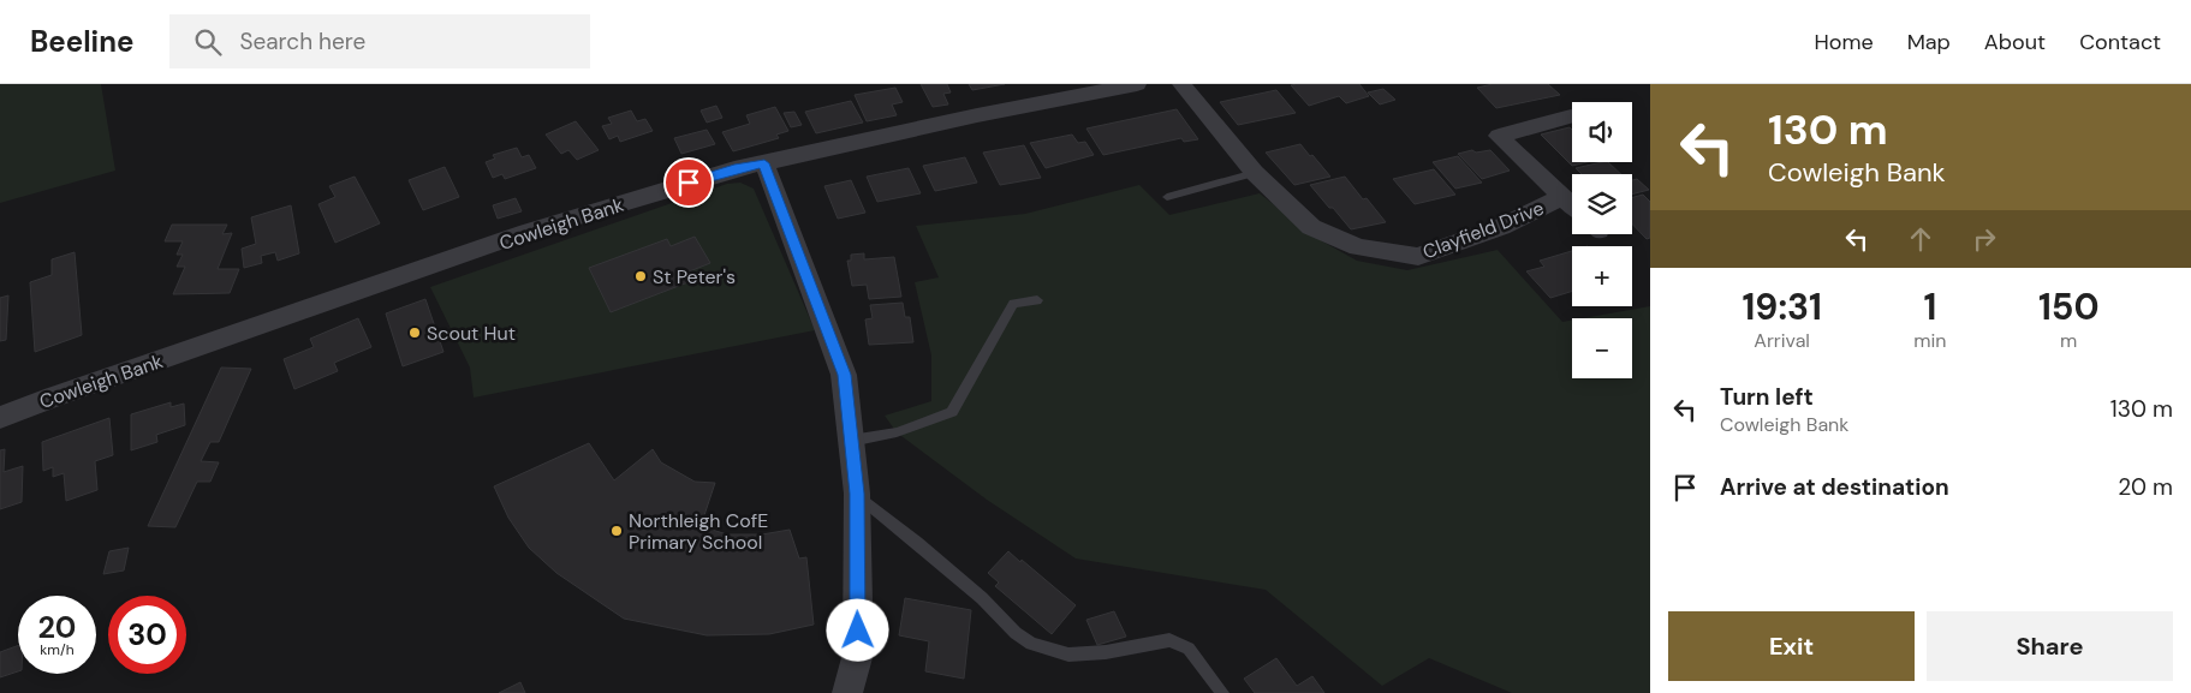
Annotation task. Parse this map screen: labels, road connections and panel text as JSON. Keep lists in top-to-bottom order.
{
  "streets": {
    "street": ["Cowleigh Bank", "Clayfield Drive"]
  },
  "places": ["St Peter's", "Scout Hut", "Northleigh CofE Primary School"],
  "page": {
    "header": "Beeline",
    "search": "Search here",
    "nav": [
      "Home",
      "Map",
      "About",
      "Contact"
    ],
    "turn": ["130 m", "Cowleigh Bank"],
    "map_buttons": ["+", "−"],
    "eta": [
      "19:31",
      "Arrival",
      "1",
      "min",
      "150",
      "m"
    ],
    "list": [
      {
        "name": "Turn left",
        "note": "Cowleigh Bank",
        "value": "130 m"
      },
      {
        "name": "Arrive at destination",
        "value": "20 m"
      }
    ],
    "speed": "20 km/h",
    "limit": "30",
    "buttons": ["Exit", "Share"]
  }
}
